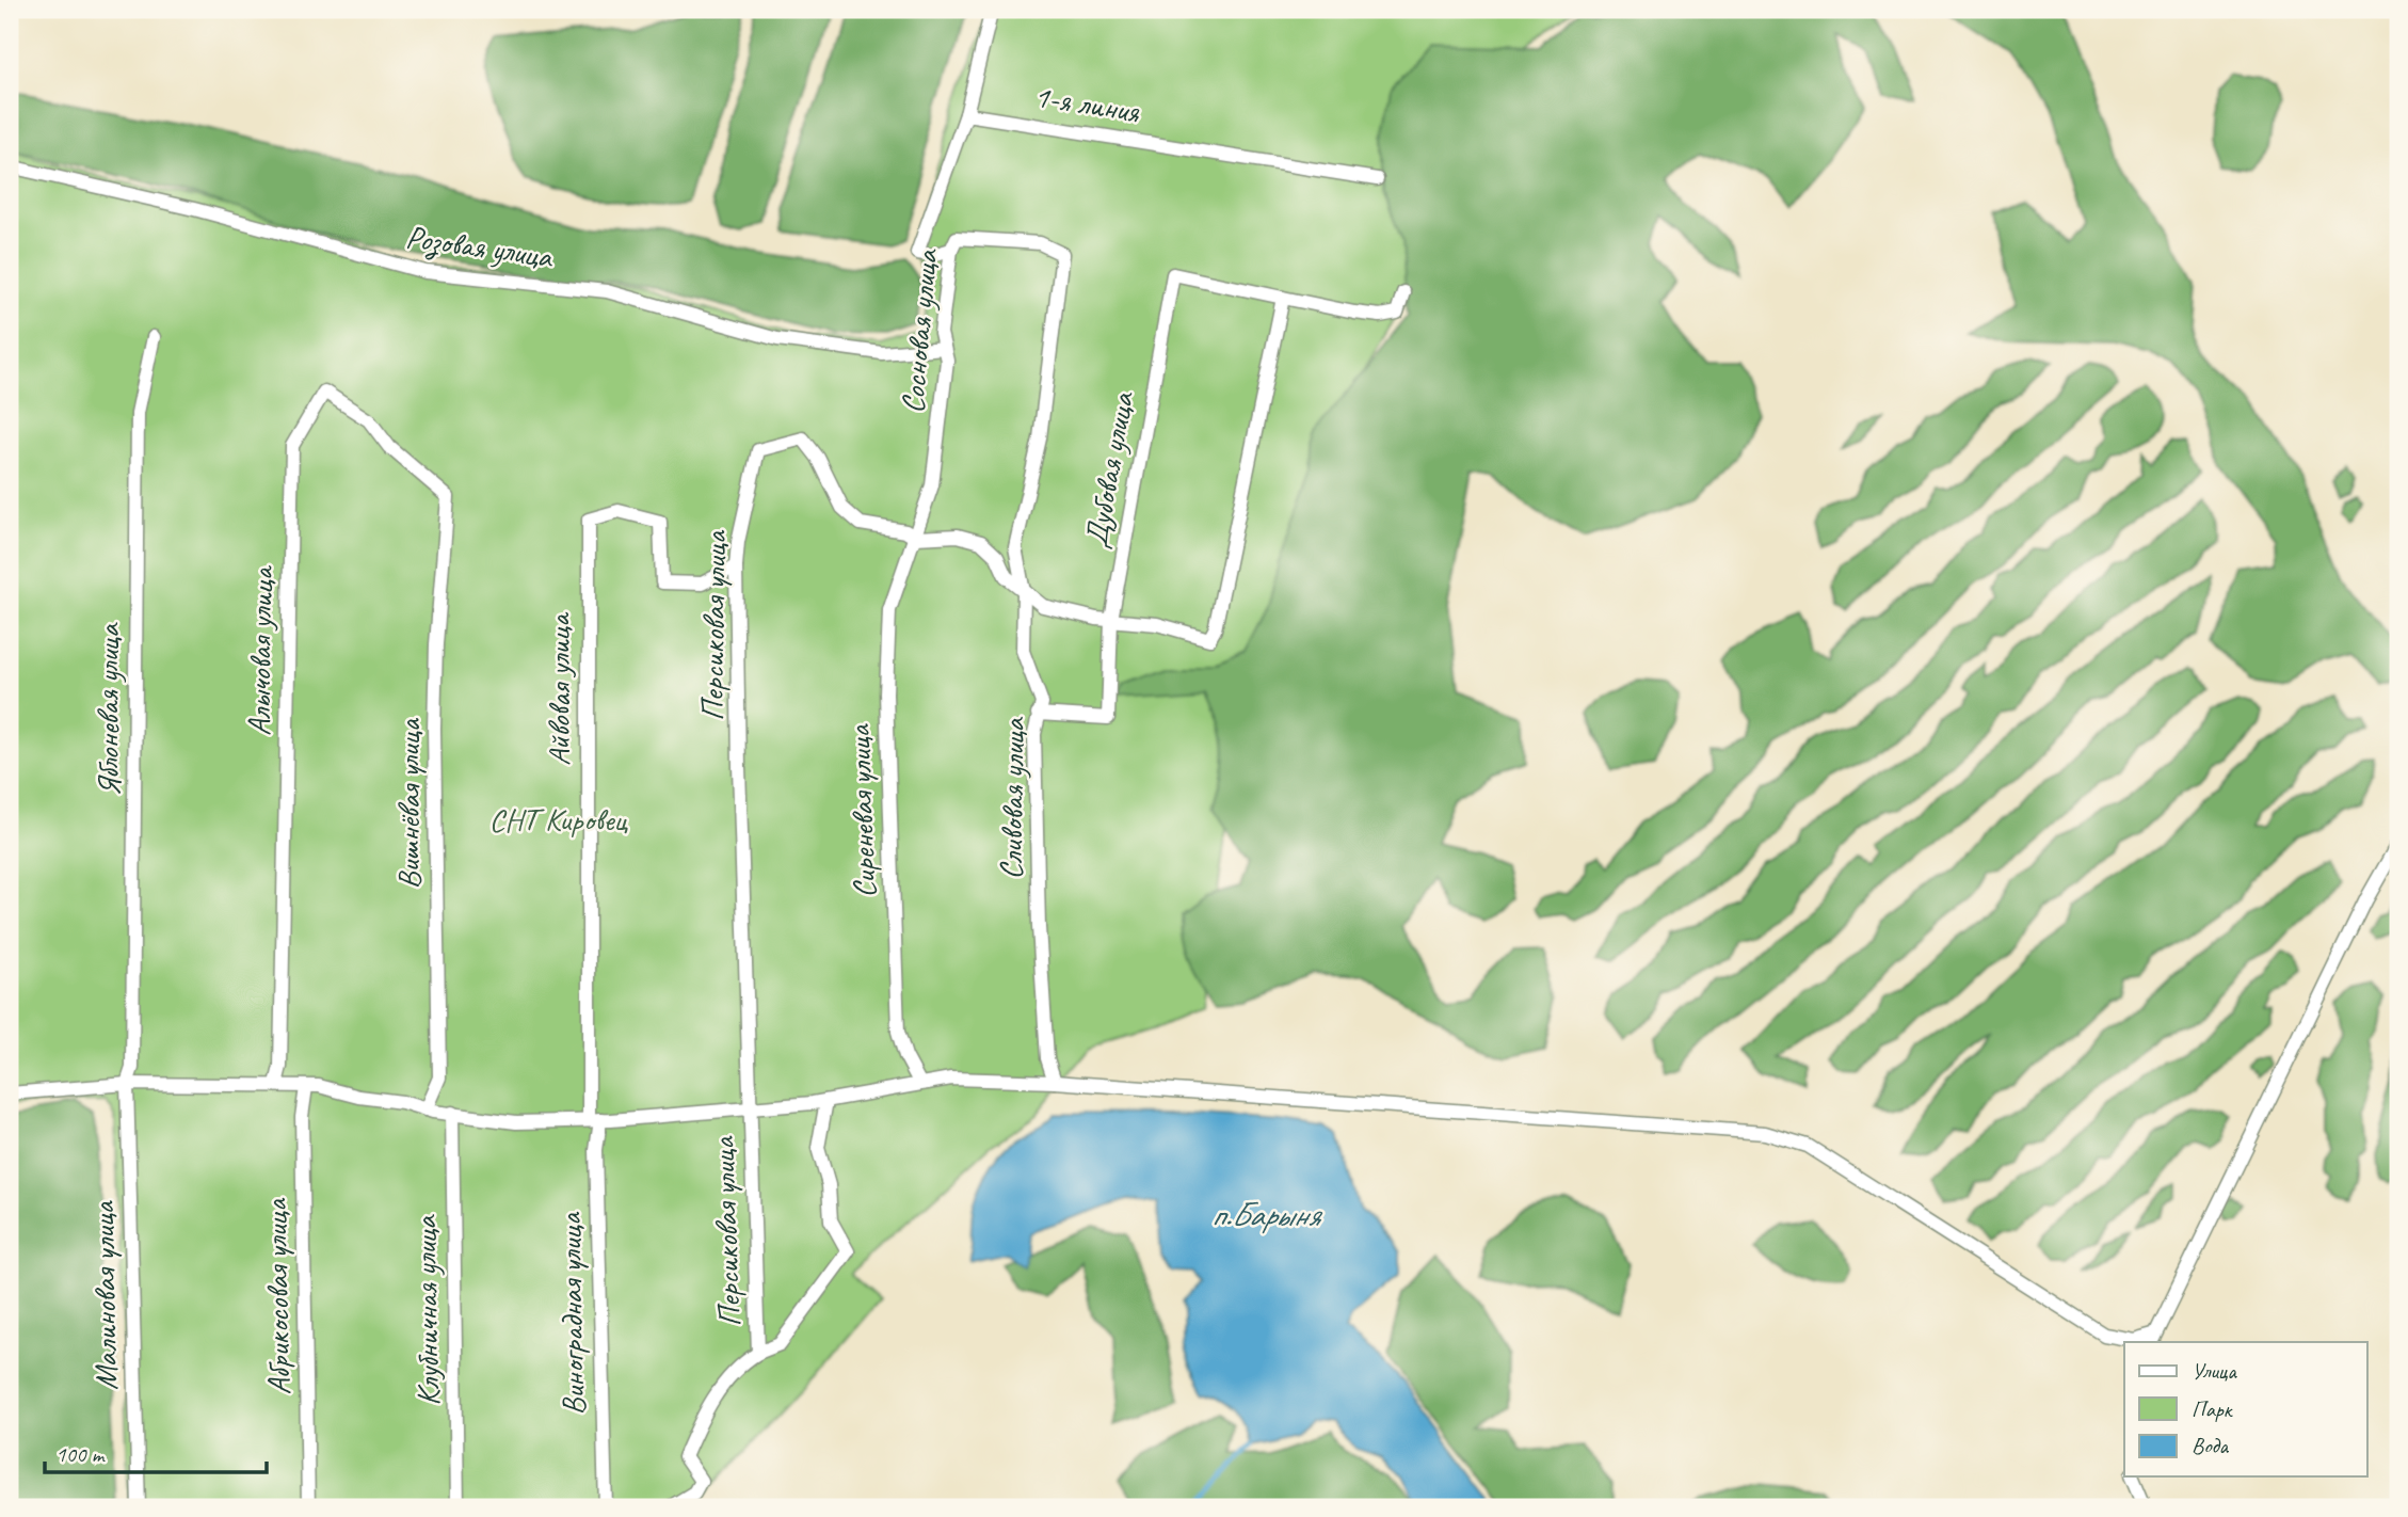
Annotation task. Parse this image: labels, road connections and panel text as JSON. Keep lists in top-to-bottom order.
{
  "streets": {
    "street": [
      "1-я линия",
      "Розовая улица",
      "Сосновая улица",
      "Дубовая улица",
      "Персиковая улица",
      "Алычовая улица",
      "Айвовая улица",
      "Яблоневая улица",
      "Сливовая улица",
      "Вишнёвая улица",
      "Сиреневая улица",
      "Малиновая улица",
      "Абрикосовая улица",
      "Клубничная улица",
      "Виноградная улица"
    ]
  },
  "crossings": [
    ["Розовая улица", "Сосновая улица"],
    ["Сосновая улица", "Персиковая улица"],
    ["Сосновая улица", "Сливовая улица"],
    ["Сосновая улица", "Сиреневая улица"],
    ["Дубовая улица", "Персиковая улица"],
    ["Дубовая улица", "Сливовая улица"],
    ["Персиковая улица", "Айвовая улица"],
    ["Персиковая улица", "Сливовая улица"],
    ["Персиковая улица", "Сиреневая улица"],
    ["Алычовая улица", "Вишнёвая улица"],
    ["Айвовая улица", "Виноградная улица"],
    ["Яблоневая улица", "Малиновая улица"]
  ],
  "water": ["п.Барыня"],
  "parks": ["СНТ Кировец"],
  "legend": ["Улица", "Парк", "Вода"],
  "scale_bar": "100 m"
}
